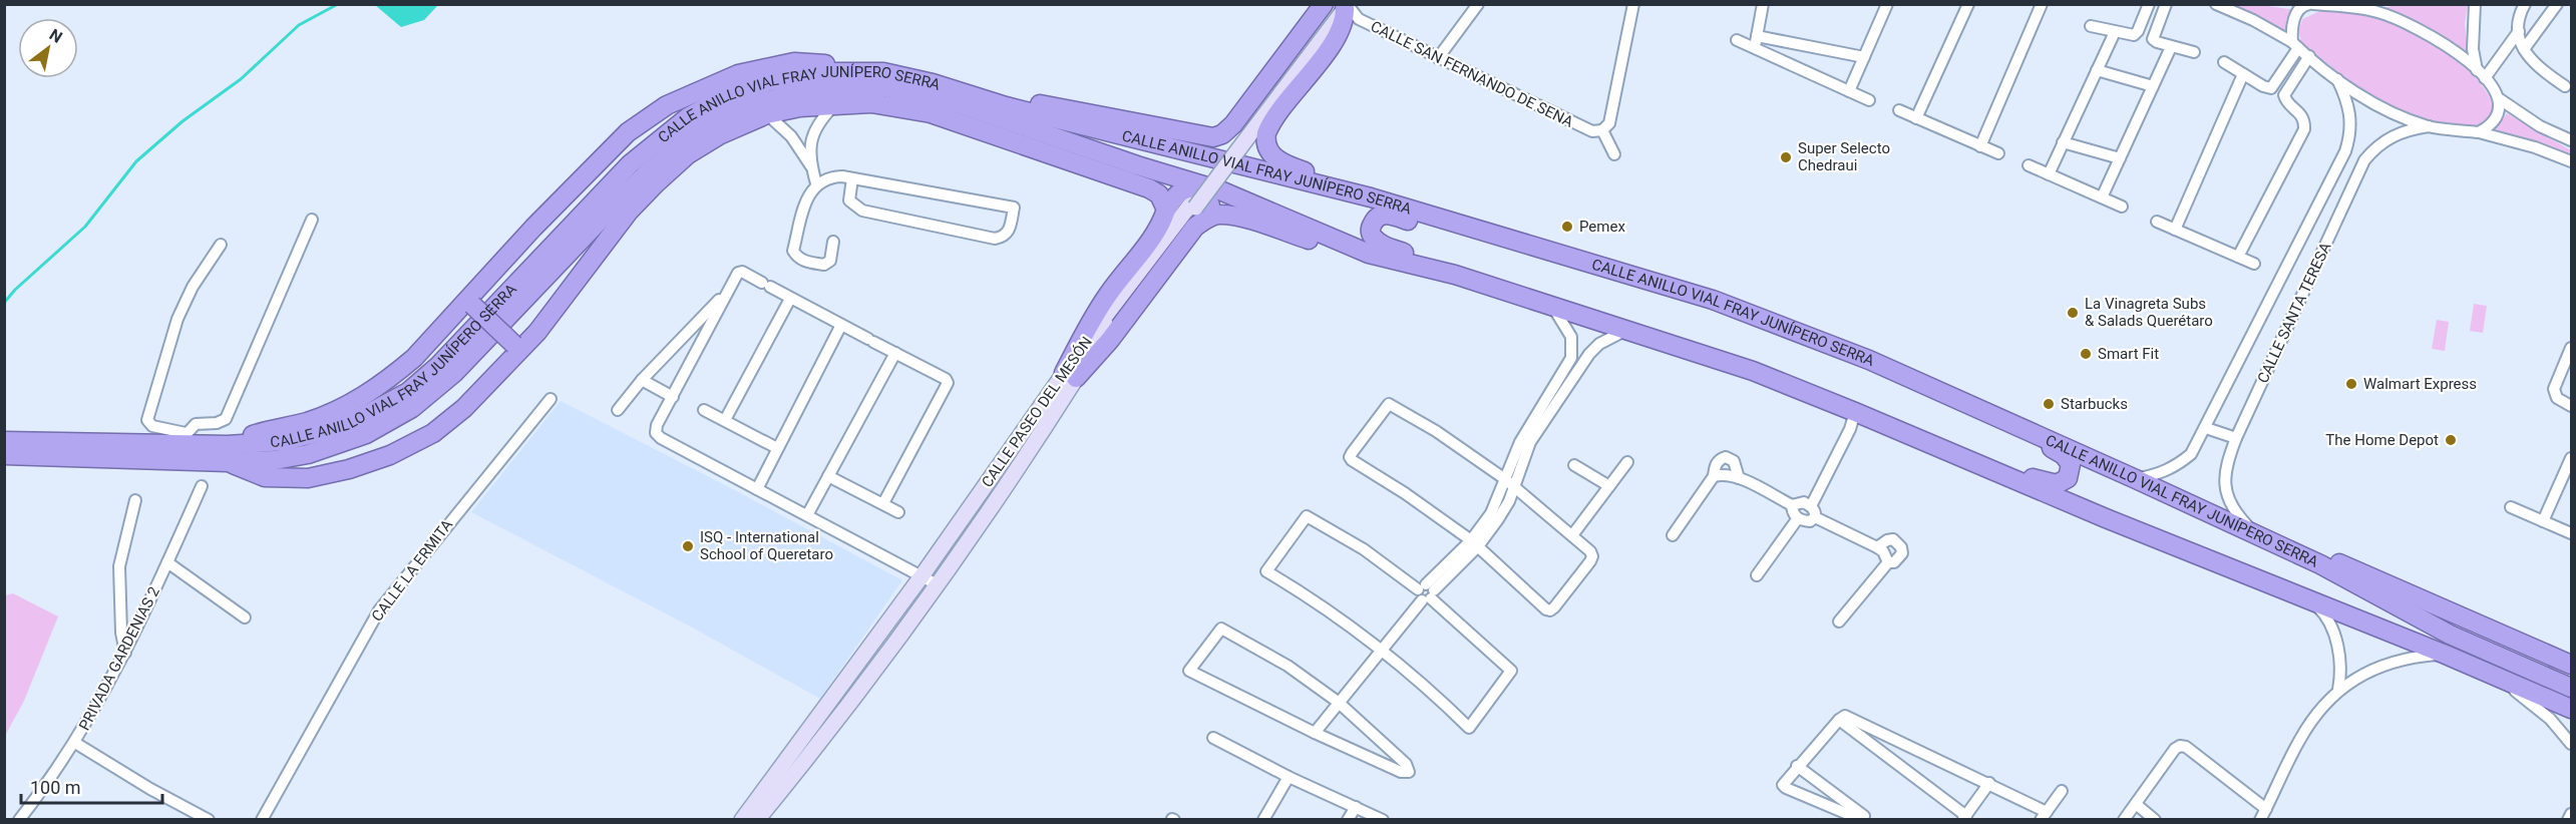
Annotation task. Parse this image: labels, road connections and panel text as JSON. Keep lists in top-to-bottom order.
{
  "streets": {
    "highway": ["CALLE ANILLO VIAL FRAY JUNÍPERO SERRA"],
    "main road": ["CALLE PASEO DEL MESÓN"],
    "street": [
      "CALLE SAN FERNANDO DE SENA",
      "CALLE SANTA TERESA",
      "CALLE LA ERMITA",
      "PRIVADA GARDENIAS 2"
    ]
  },
  "crossings": [
    ["CALLE ANILLO VIAL FRAY JUNÍPERO SERRA", "CALLE SANTA TERESA"]
  ],
  "places": [
    "Super Selecto Chedraui",
    "Pemex",
    "La Vinagreta Subs & Salads Querétaro",
    "Smart Fit",
    "Walmart Express",
    "Starbucks",
    "The Home Depot",
    "ISQ - International School of Queretaro"
  ],
  "scale_bar": "100 m",
  "north": "top right"
}
